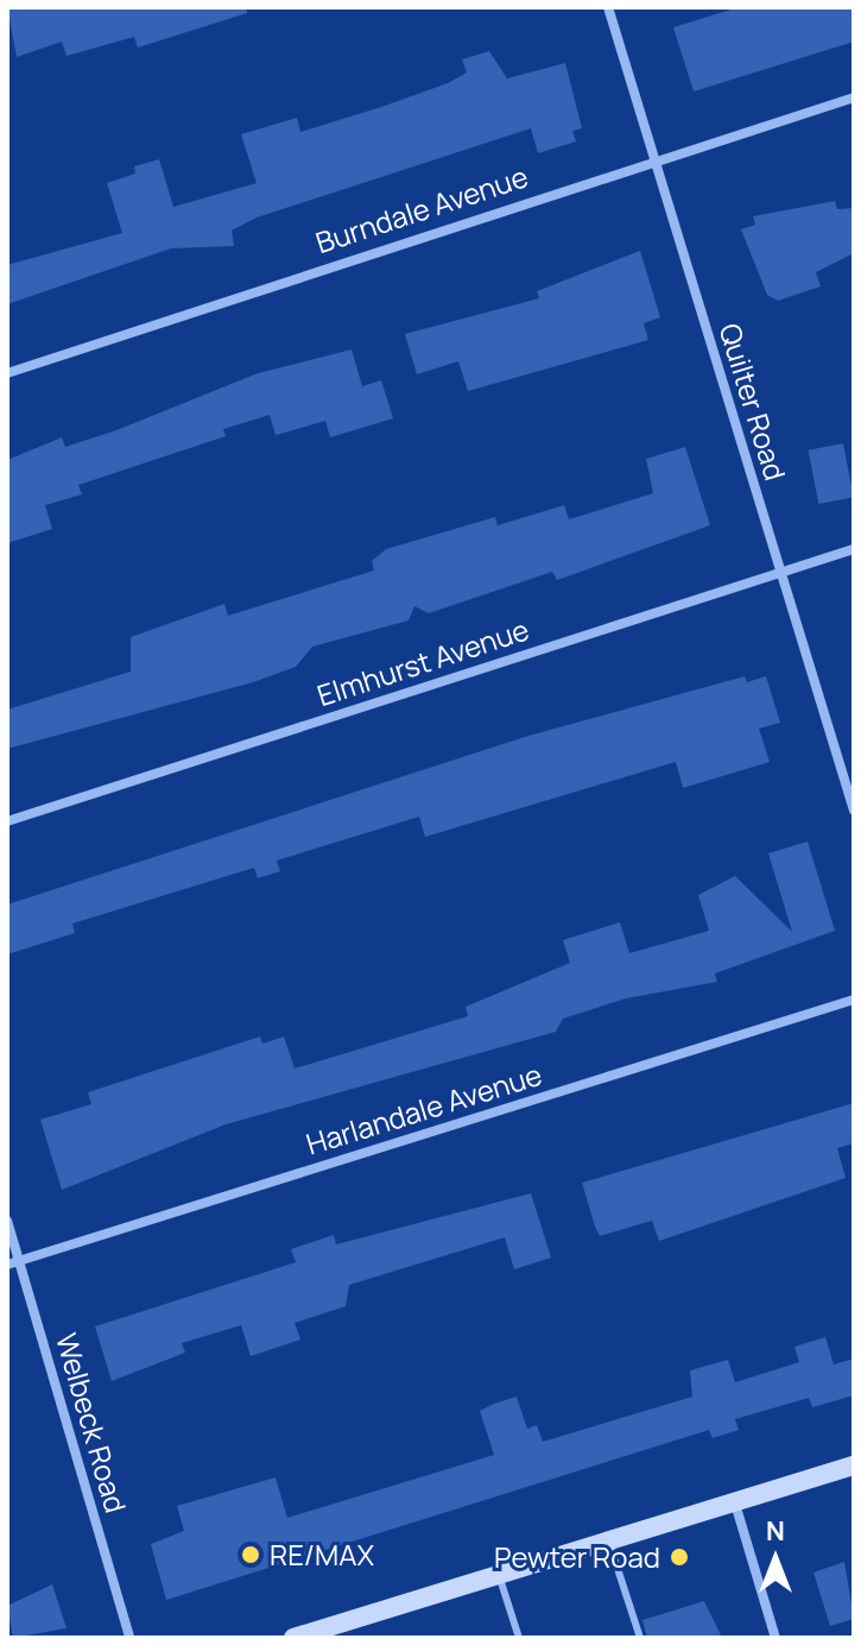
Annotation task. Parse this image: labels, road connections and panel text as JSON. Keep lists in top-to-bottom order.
{
  "streets": {
    "street": [
      "Burndale Avenue",
      "Quilter Road",
      "Elmhurst Avenue",
      "Harlandale Avenue",
      "Welbeck Road"
    ]
  },
  "crossings": [
    ["Burndale Avenue", "Quilter Road"],
    ["Quilter Road", "Elmhurst Avenue"],
    ["Harlandale Avenue", "Welbeck Road"]
  ],
  "places": ["RE/MAX", "Pewter Road"],
  "north": "top"
}
